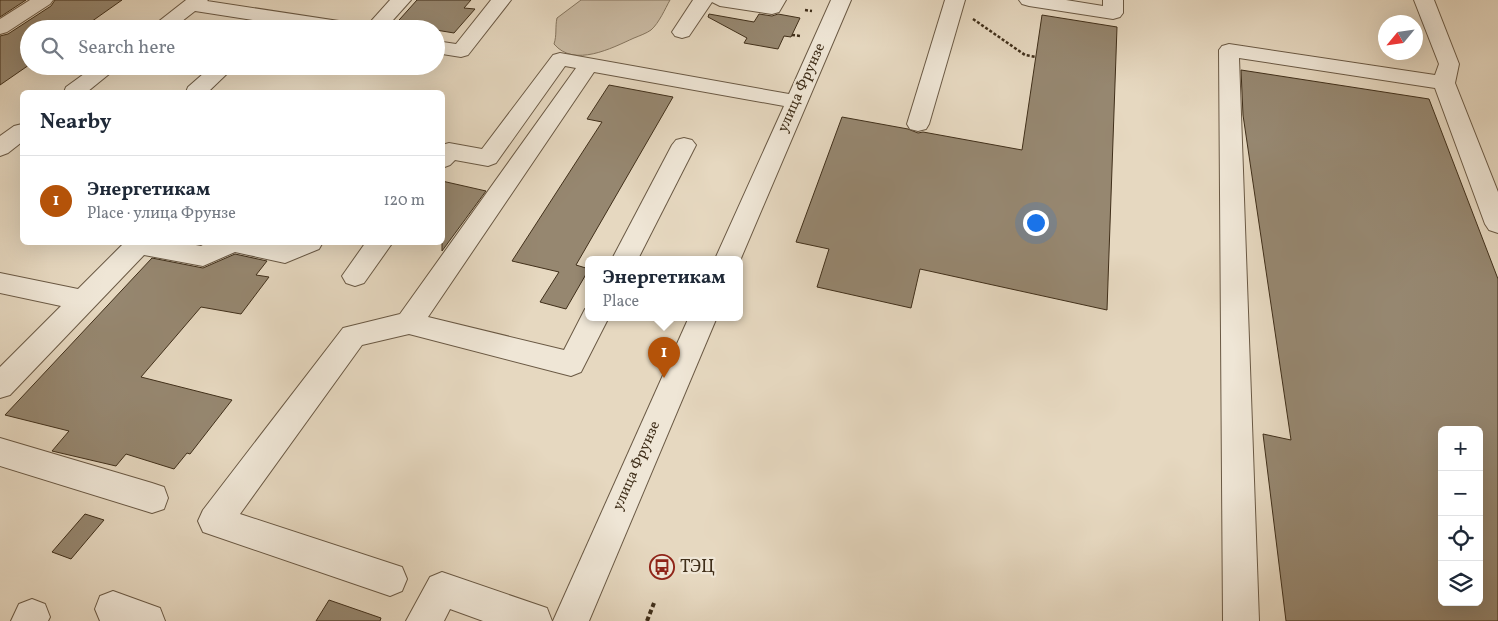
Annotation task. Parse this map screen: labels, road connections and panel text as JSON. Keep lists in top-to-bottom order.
{
  "streets": {
    "street": ["улица Фрунзе"]
  },
  "places": {
    "bus stop": ["ТЭЦ"]
  },
  "north": "bottom left",
  "page": {
    "search": "Search here",
    "heading": "Nearby",
    "list": [
      {
        "mark": "1",
        "name": "Энергетикам",
        "note": "Place · улица Фрунзе",
        "value": "120 m"
      }
    ],
    "popup": ["Энергетикам", "Place"],
    "pins": "1",
    "map_buttons": ["+", "−"]
  }
}
